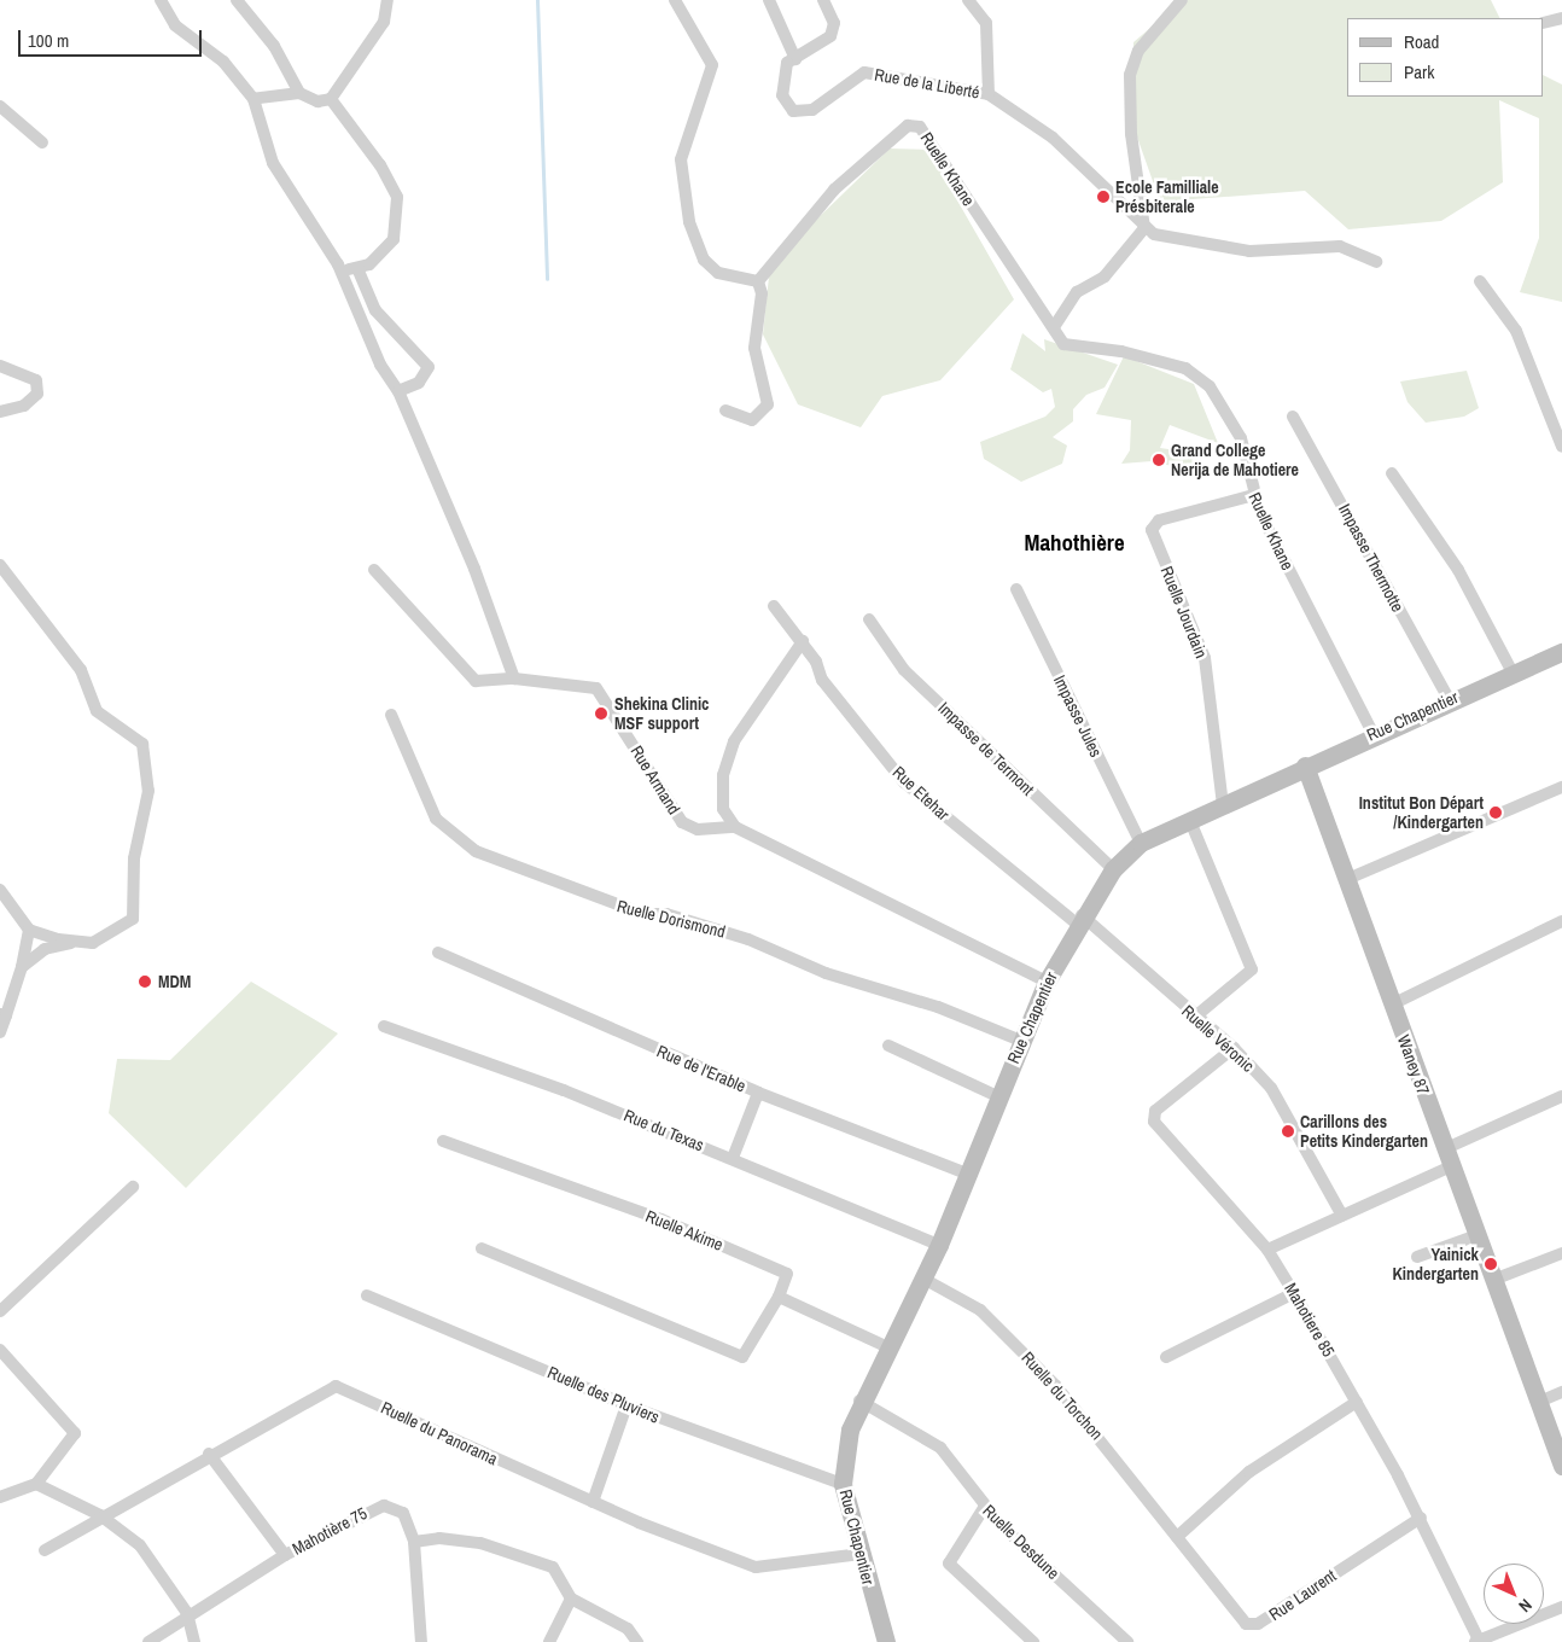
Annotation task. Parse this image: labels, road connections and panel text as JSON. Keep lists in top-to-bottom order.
{
  "streets": {
    "street": [
      "Rue de la Liberté",
      "Ruelle Khane",
      "Impasse Thermotte",
      "Ruelle Jourdain",
      "Impasse Jules",
      "Rue Chapentier",
      "Impasse de Termont",
      "Rue Armand",
      "Rue Etehar",
      "Ruelle Dorismond",
      "Ruelle Véronic",
      "Waney 87",
      "Rue de l'Erable",
      "Rue du Texas",
      "Ruelle Akime",
      "Mahotiere 85",
      "Ruelle des Pluviers",
      "Ruelle du Torchon",
      "Ruelle du Panorama",
      "Mahotière 75",
      "Ruelle Desdune",
      "Rue Laurent"
    ]
  },
  "crossings": [
    ["Ruelle Khane", "Ruelle Jourdain"],
    ["Ruelle Khane", "Rue Chapentier"],
    ["Impasse Thermotte", "Rue Chapentier"],
    ["Ruelle Jourdain", "Rue Chapentier"],
    ["Impasse Jules", "Rue Chapentier"],
    ["Rue Chapentier", "Impasse de Termont"],
    ["Rue Chapentier", "Rue Armand"],
    ["Rue Chapentier", "Rue Etehar"],
    ["Rue Chapentier", "Ruelle Dorismond"],
    ["Rue Chapentier", "Ruelle Véronic"],
    ["Rue Chapentier", "Waney 87"],
    ["Rue Chapentier", "Rue de l'Erable"],
    ["Rue Chapentier", "Rue du Texas"],
    ["Rue Chapentier", "Ruelle des Pluviers"],
    ["Rue Chapentier", "Ruelle du Torchon"],
    ["Rue Chapentier", "Ruelle du Panorama"],
    ["Rue Chapentier", "Ruelle Desdune"],
    ["Rue Etehar", "Ruelle Véronic"],
    ["Ruelle Véronic", "Mahotiere 85"],
    ["Mahotiere 85", "Rue Laurent"],
    ["Ruelle du Torchon", "Rue Laurent"]
  ],
  "districts": ["Mahothière"],
  "places": [
    "Ecole Familliale Présbiterale",
    "Grand College Nerija de Mahotiere",
    "Shekina Clinic MSF support",
    "Institut Bon Départ /Kindergarten",
    "MDM",
    "Carillons des Petits Kindergarten",
    "Yainick Kindergarten"
  ],
  "legend": ["Road", "Park"],
  "scale_bar": "100 m",
  "north": "bottom right"
}
